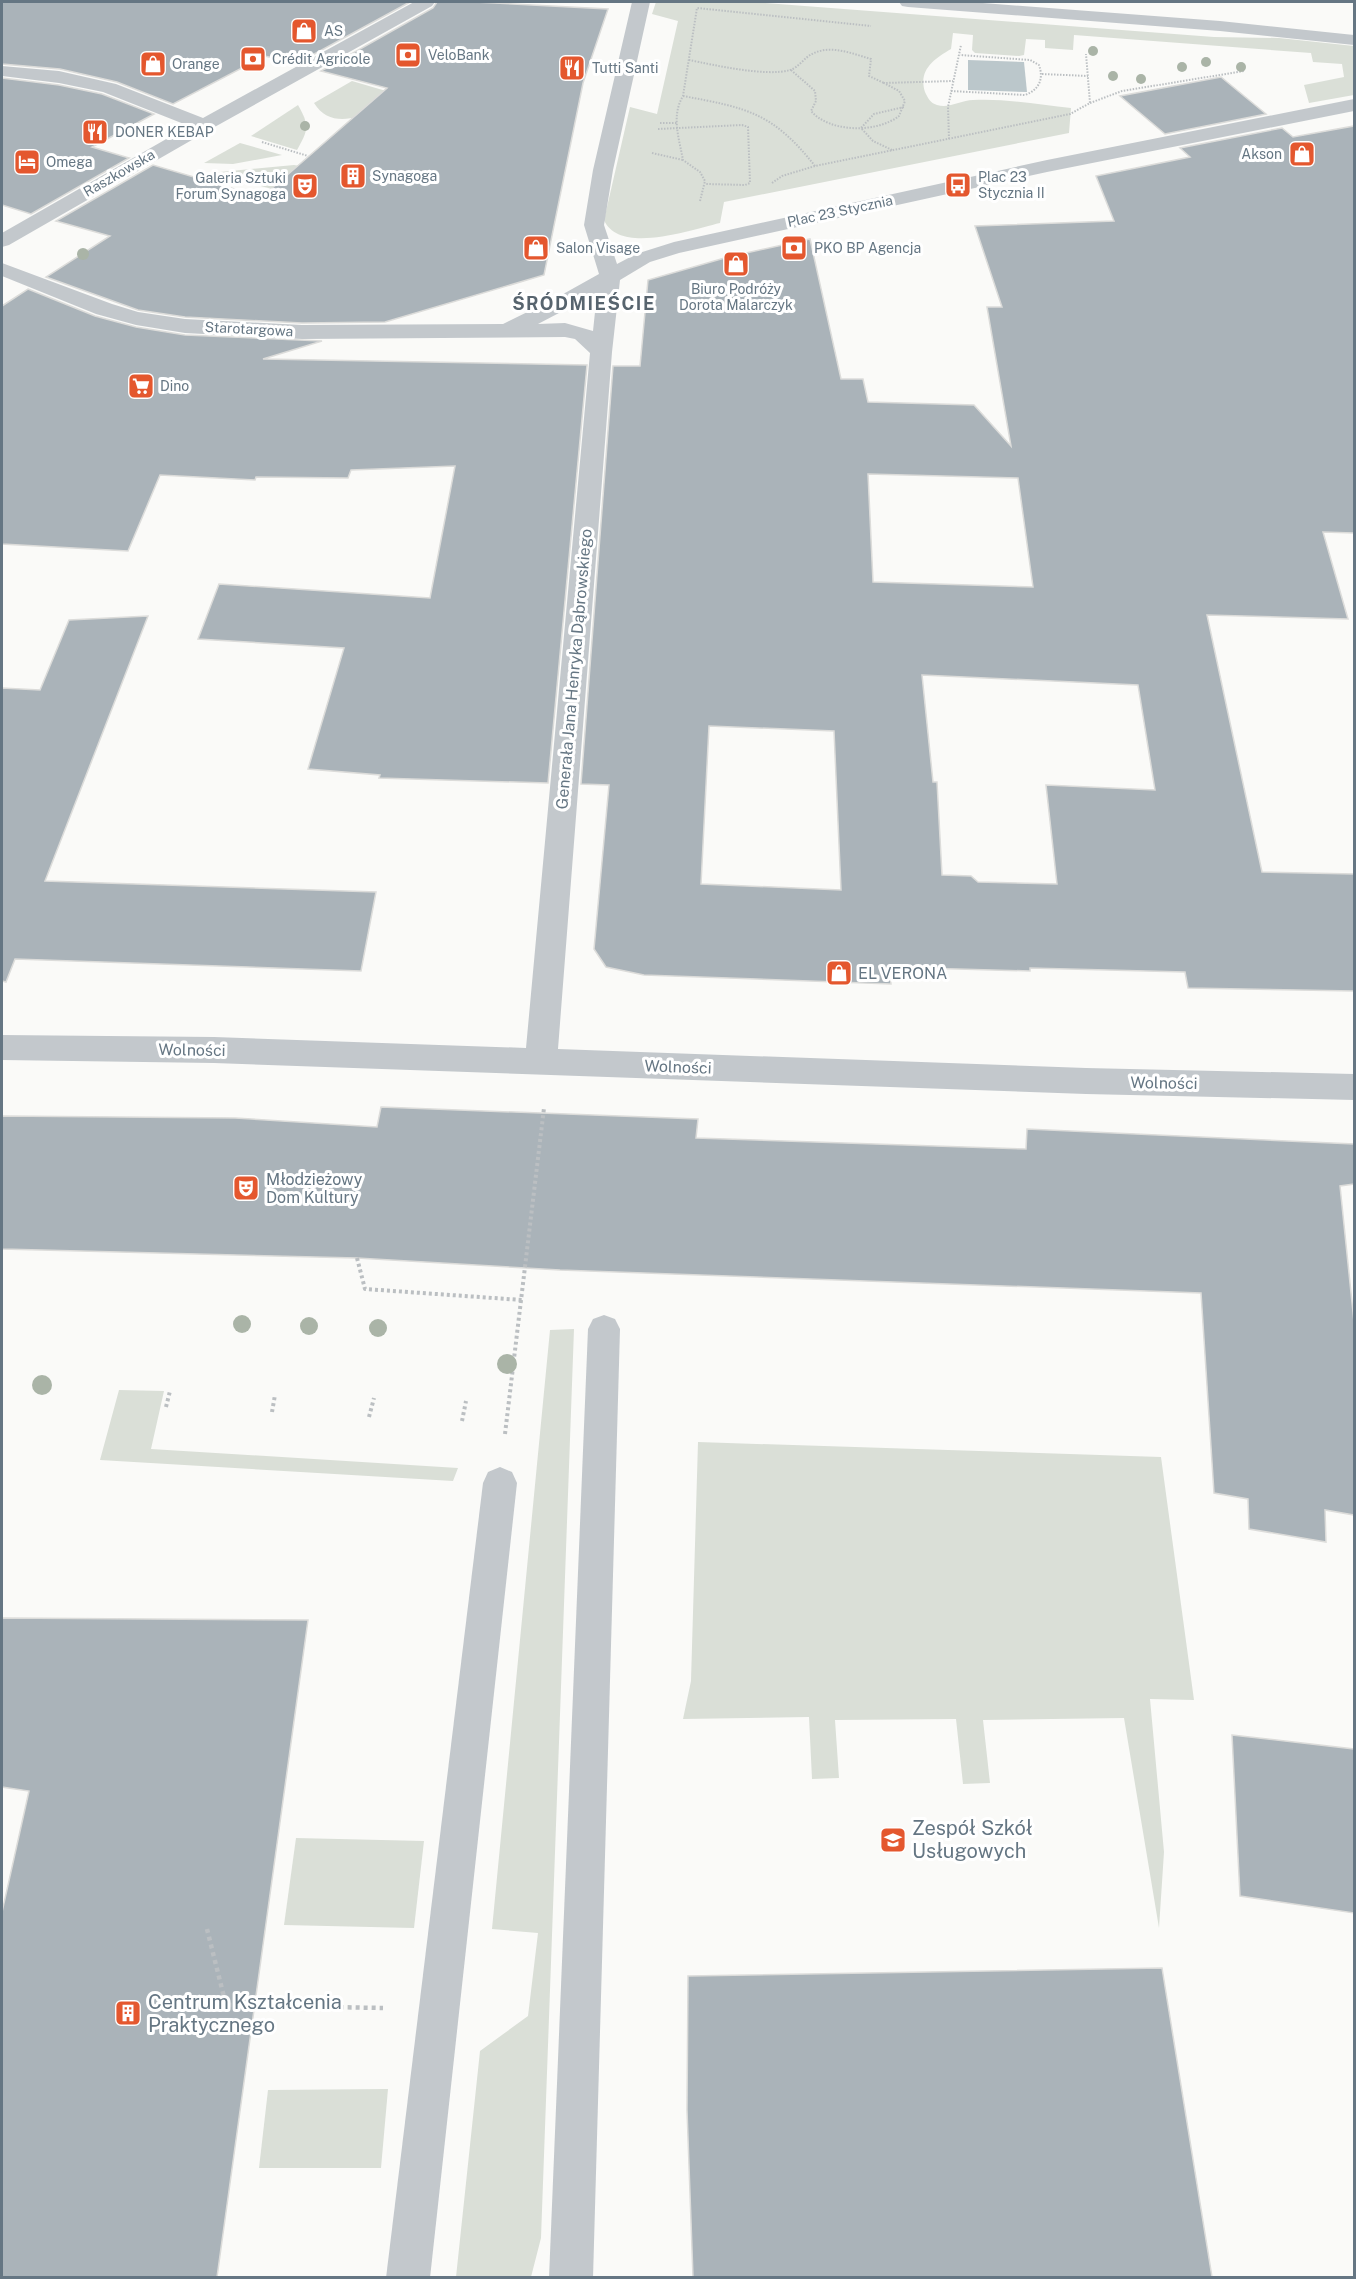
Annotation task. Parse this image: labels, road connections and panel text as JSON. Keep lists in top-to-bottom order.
{
  "streets": {
    "street": [
      "Raszkowska",
      "Plac 23 Stycznia",
      "Starotargowa",
      "Generała Jana Henryka Dąbrowskiego",
      "Wolności"
    ]
  },
  "crossings": [
    ["Plac 23 Stycznia", "Starotargowa"],
    ["Plac 23 Stycznia", "Generała Jana Henryka Dąbrowskiego"],
    ["Starotargowa", "Generała Jana Henryka Dąbrowskiego"],
    ["Generała Jana Henryka Dąbrowskiego", "Wolności"]
  ],
  "districts": ["ŚRÓDMIEŚCIE"],
  "places": {
    "shop": [
      "AS",
      "Orange",
      "Akson",
      "Salon Visage",
      "Biuro Podróży Dorota Malarczyk",
      "EL VERONA"
    ],
    "bank": ["VeloBank", "Crédit Agricole", "PKO BP Agencja"],
    "restaurant": ["Tutti Santi", "DONER KEBAP"],
    "hotel": ["Omega"],
    "building": ["Synagoga", "Centrum Kształcenia Praktycznego"],
    "bus stop": ["Plac 23 Stycznia II"],
    "theatre": ["Galeria Sztuki Forum Synagoga", "Młodzieżowy Dom Kultury"],
    "supermarket": ["Dino"],
    "school or university": ["Zespół Szkół Usługowych"]
  }
}
